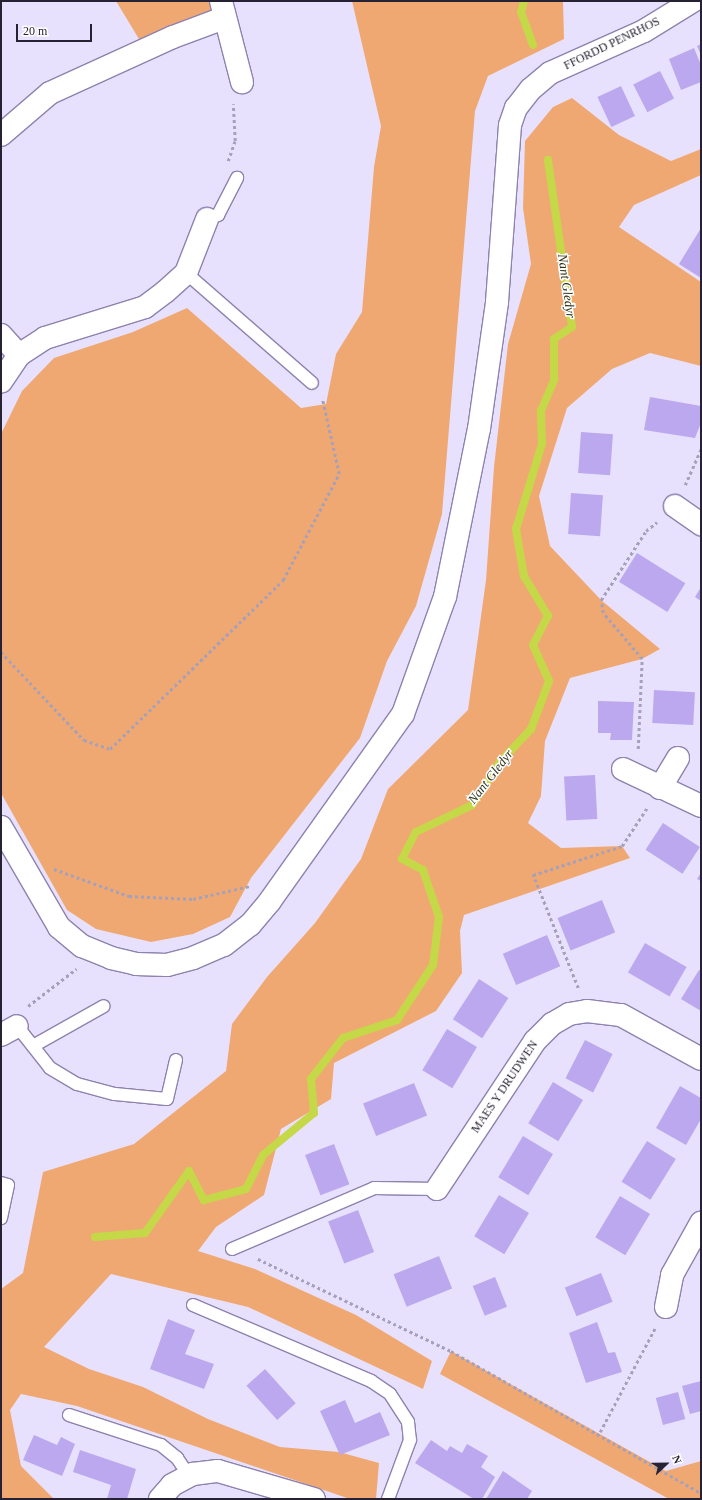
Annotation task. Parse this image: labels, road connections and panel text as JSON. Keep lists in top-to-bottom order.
{
  "streets": {
    "street": ["FFORDD PENRHOS", "MAES Y DRUDWEN"]
  },
  "water": ["Nant Gledyr"],
  "scale_bar": "20 m",
  "north": "right"
}
